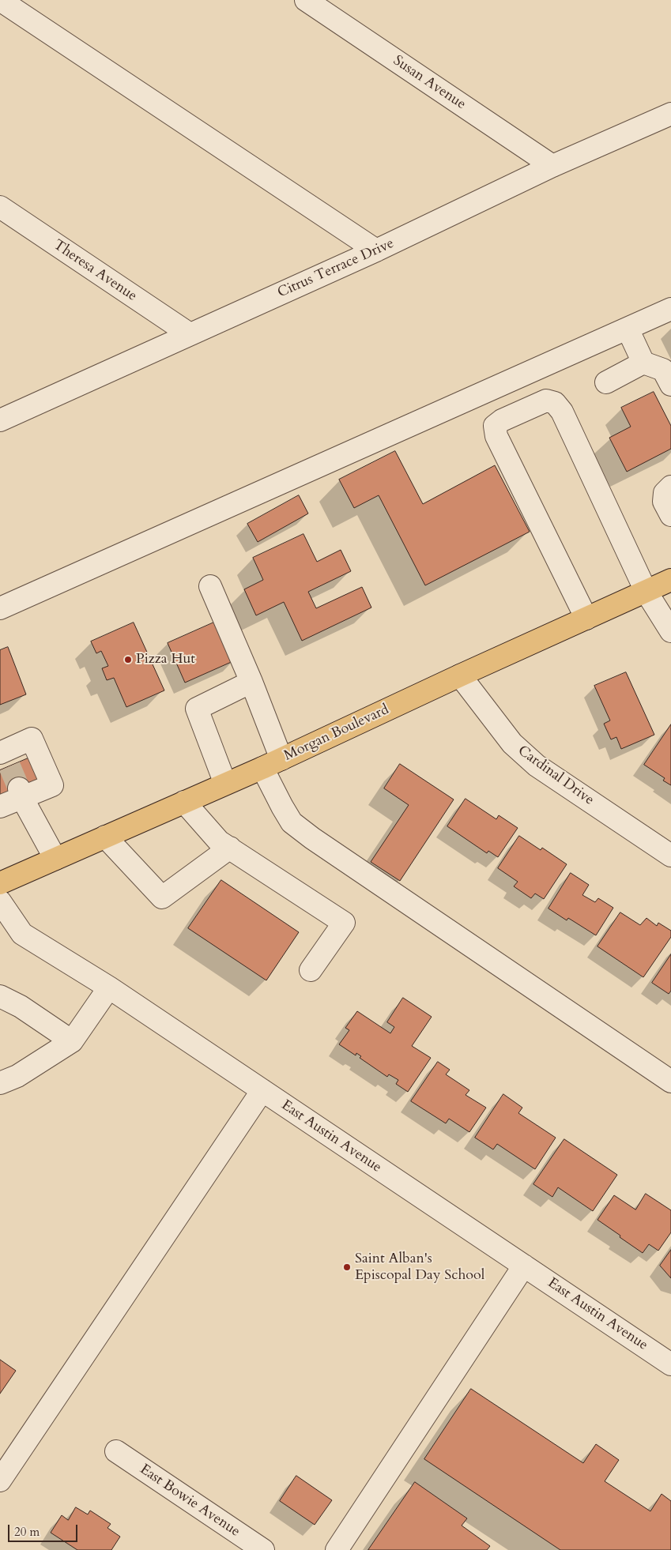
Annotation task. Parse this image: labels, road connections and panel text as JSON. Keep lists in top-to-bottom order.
{
  "streets": {
    "main road": ["Morgan Boulevard"],
    "street": [
      "Susan Avenue",
      "Citrus Terrace Drive",
      "Theresa Avenue",
      "Cardinal Drive",
      "East Austin Avenue",
      "East Bowie Avenue"
    ]
  },
  "crossings": [
    ["Susan Avenue", "Citrus Terrace Drive"],
    ["Citrus Terrace Drive", "Theresa Avenue"],
    ["Morgan Boulevard", "Cardinal Drive"]
  ],
  "places": ["Pizza Hut", "Saint Alban's Episcopal Day School"],
  "scale_bar": "20 m"
}
